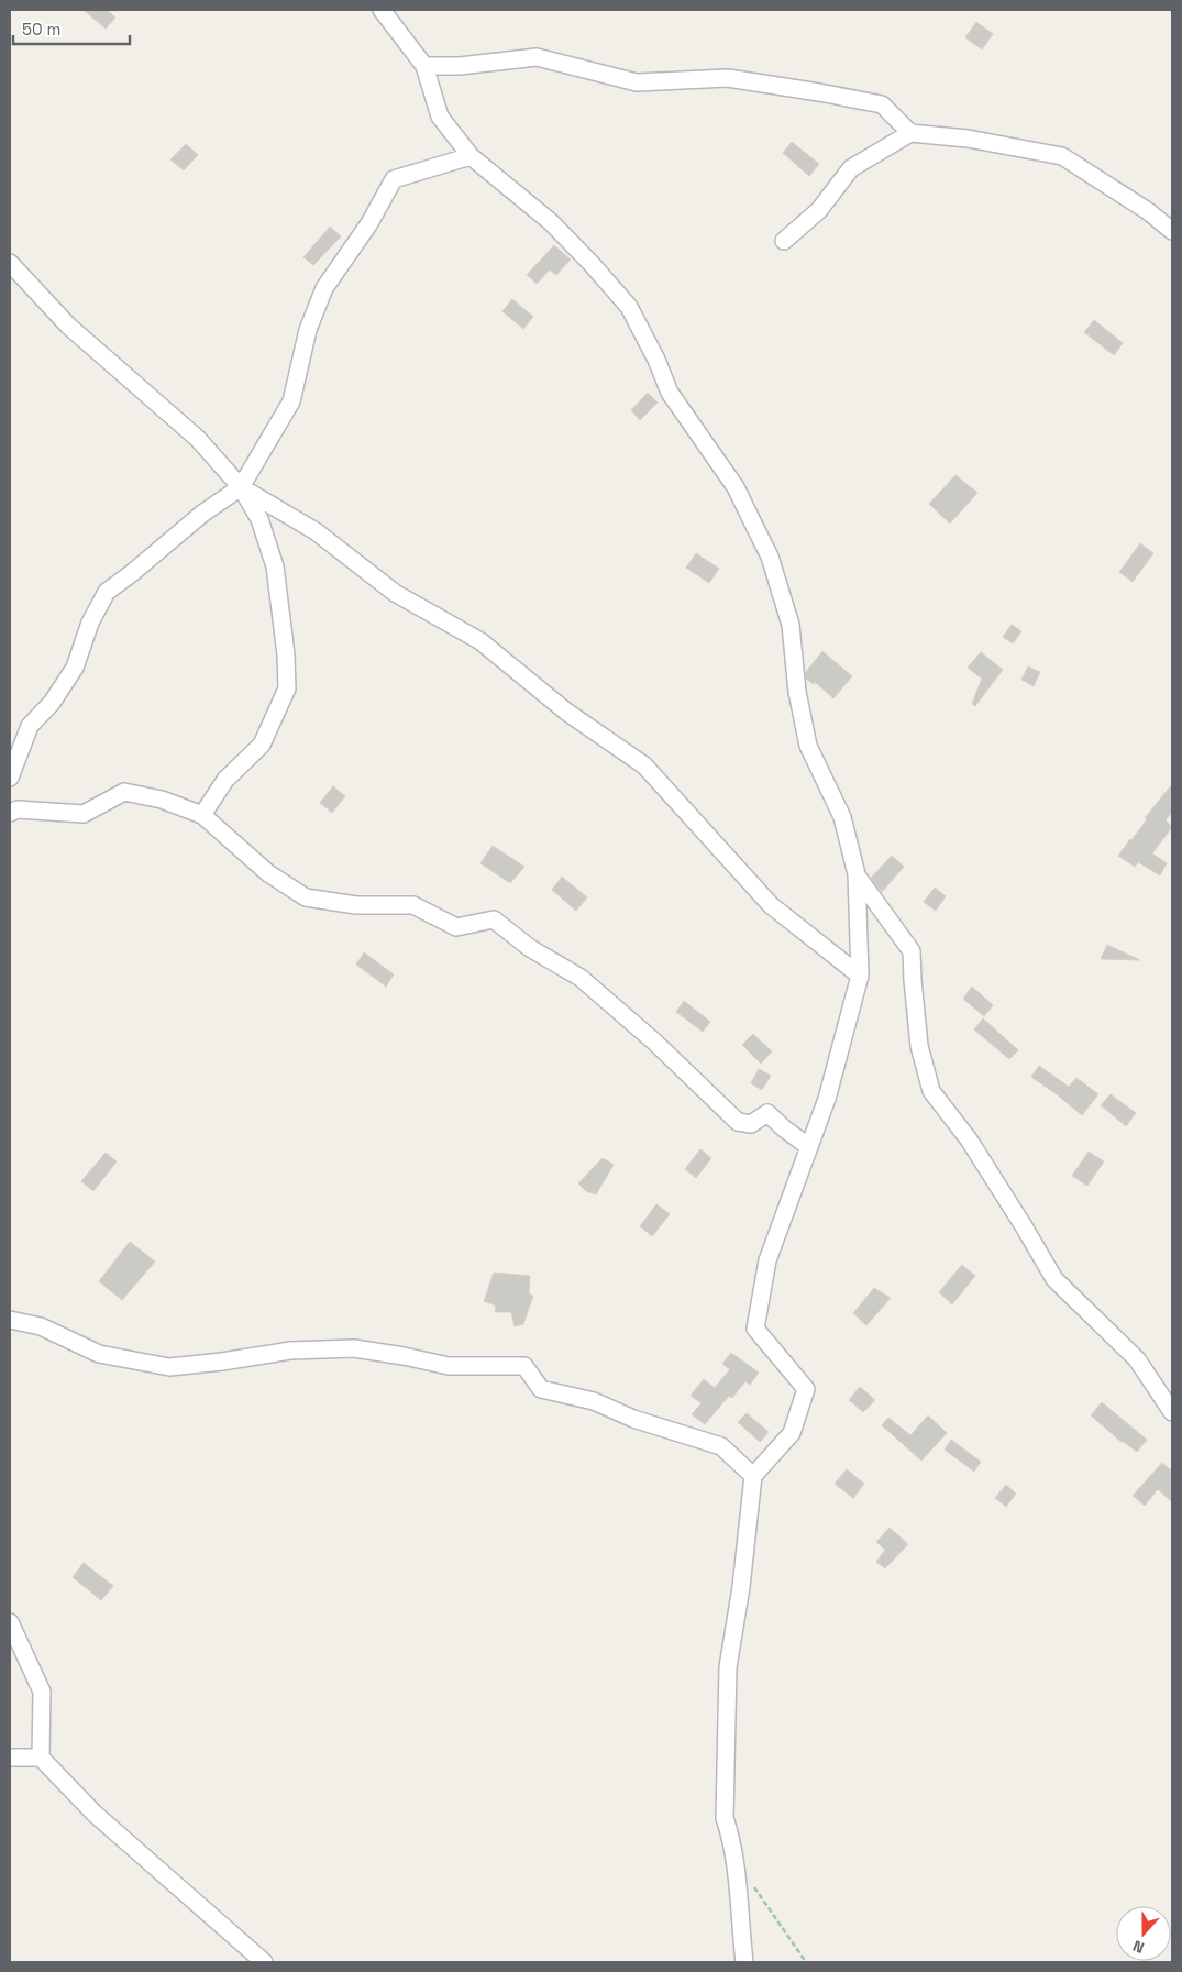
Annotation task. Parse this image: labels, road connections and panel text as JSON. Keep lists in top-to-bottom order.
{
  "scale_bar": "50 m",
  "north": "bottom"
}
